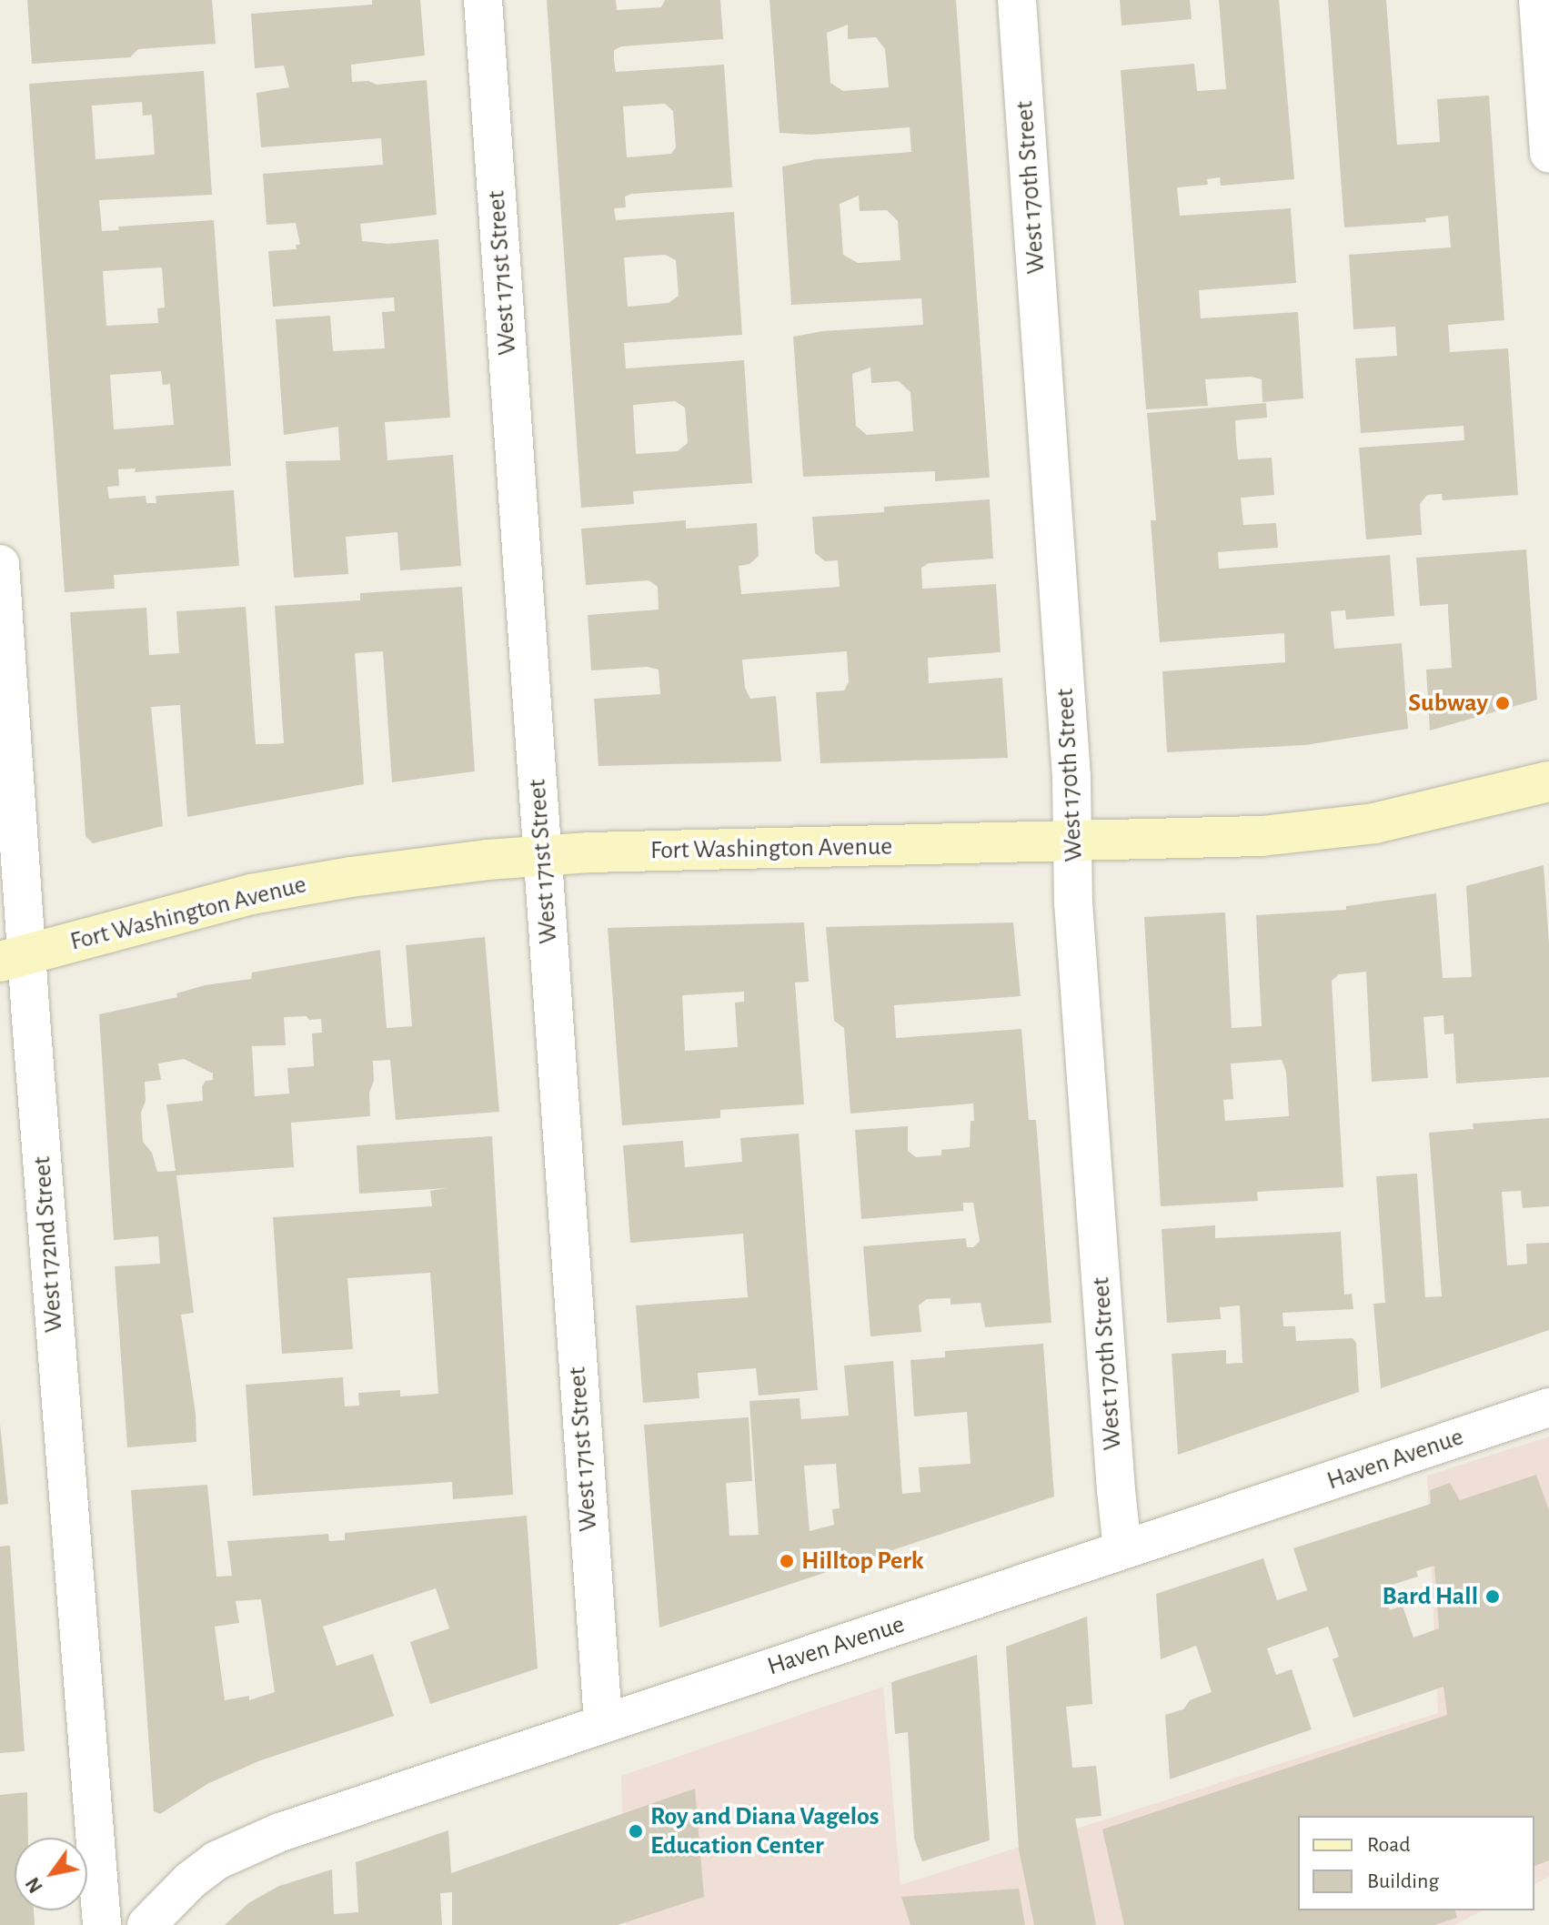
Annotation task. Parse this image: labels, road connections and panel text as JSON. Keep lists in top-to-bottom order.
{
  "streets": {
    "main road": ["Fort Washington Avenue"],
    "street": [
      "West 170th Street",
      "West 171st Street",
      "West 172nd Street",
      "Haven Avenue"
    ]
  },
  "crossings": [
    ["West 170th Street", "Fort Washington Avenue"],
    ["West 170th Street", "Haven Avenue"],
    ["West 171st Street", "Fort Washington Avenue"],
    ["West 171st Street", "Haven Avenue"],
    ["Fort Washington Avenue", "West 172nd Street"]
  ],
  "places": [
    "Subway",
    "Hilltop Perk",
    "Bard Hall",
    "Roy and Diana Vagelos Education Center"
  ],
  "legend": ["Road", "Building"],
  "north": "bottom left"
}
